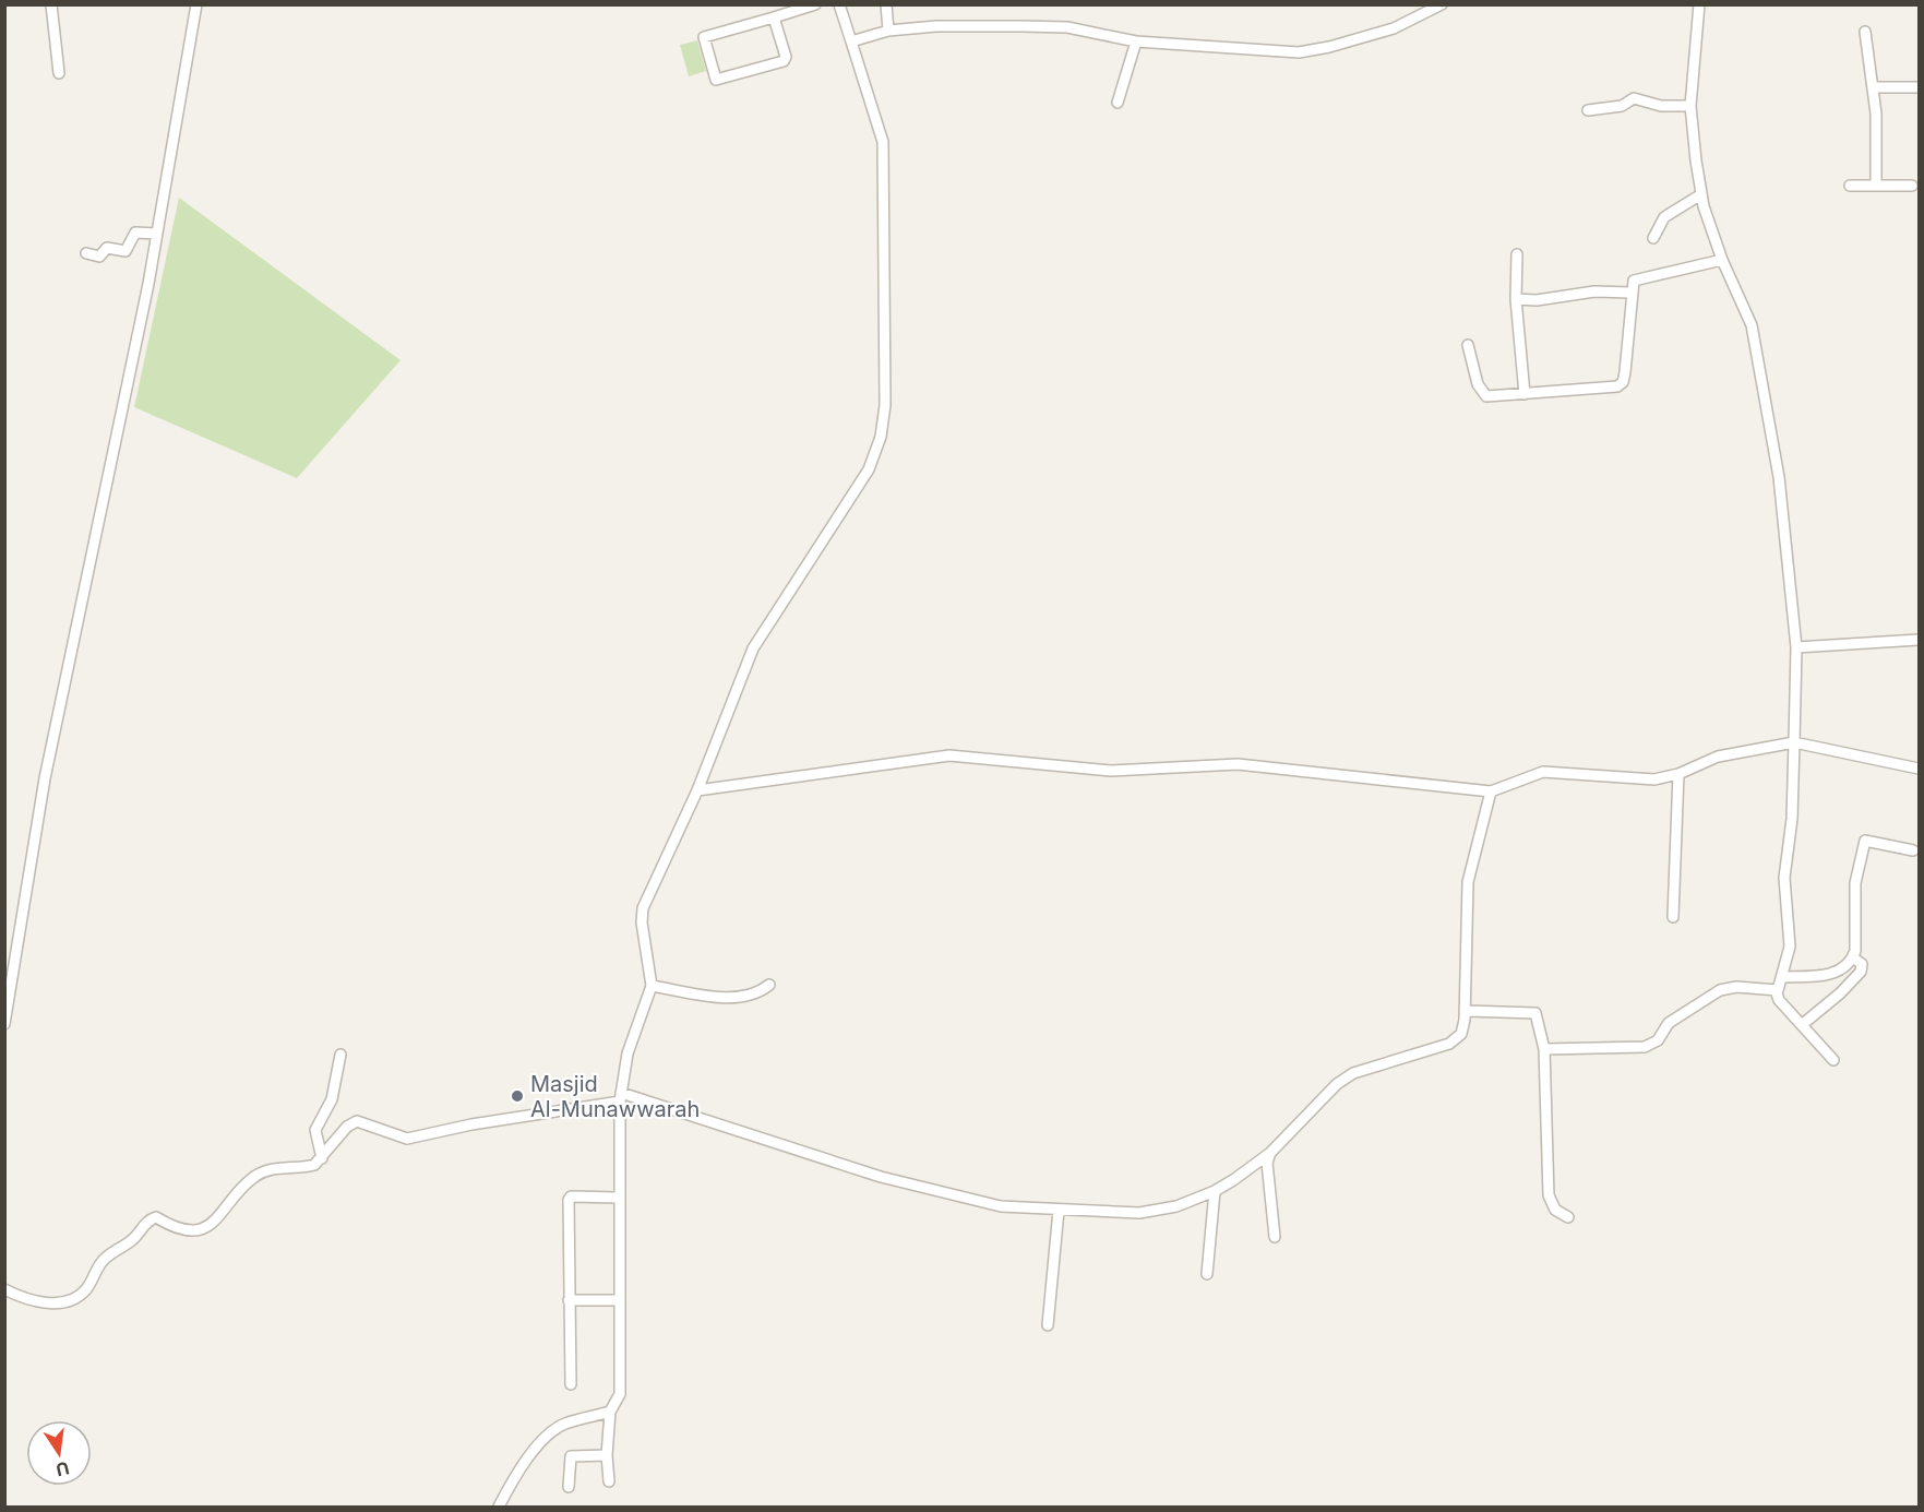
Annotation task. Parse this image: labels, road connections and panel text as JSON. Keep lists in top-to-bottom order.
{
  "places": ["Masjid Al-Munawwarah"],
  "north": "bottom"
}
